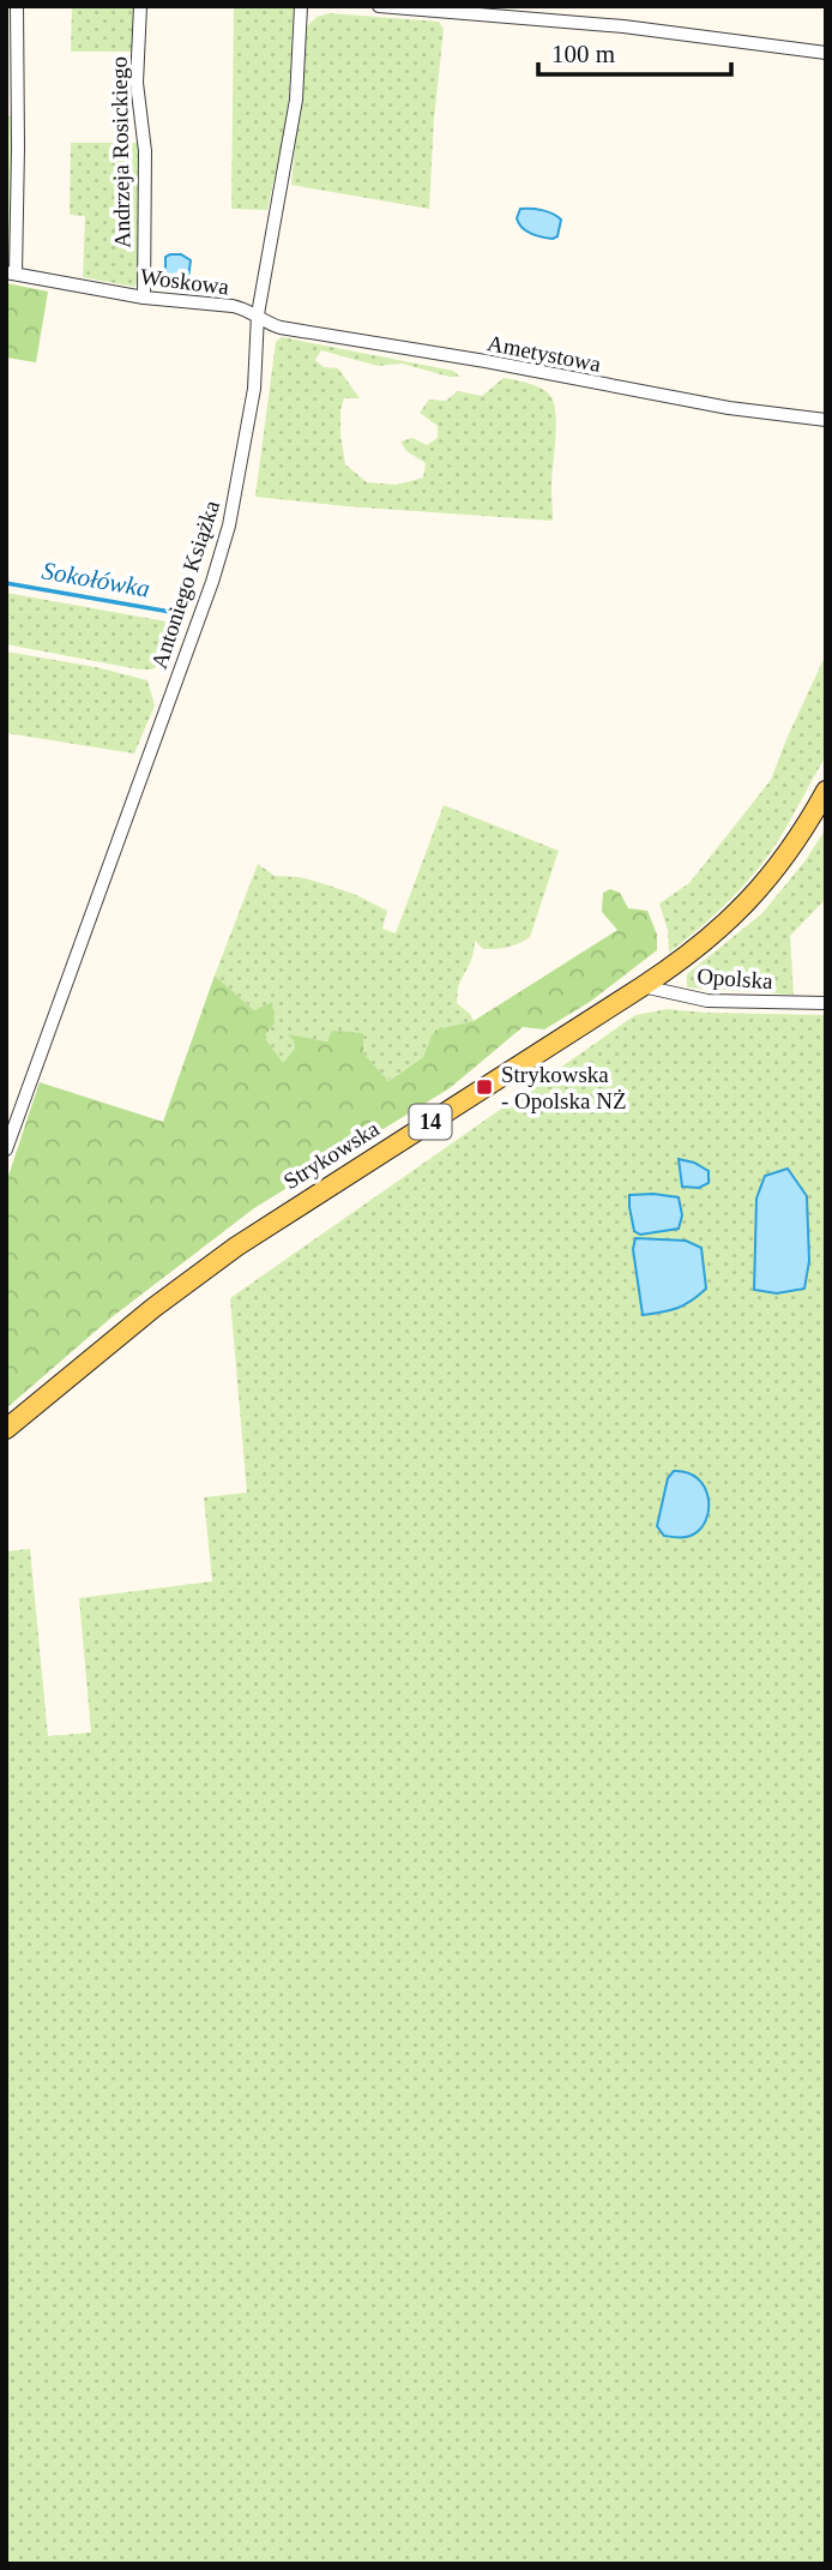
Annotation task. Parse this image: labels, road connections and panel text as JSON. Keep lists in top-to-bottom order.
{
  "streets": {
    "main road": ["14", "Strykowska"],
    "street": [
      "Andrzeja Rosickiego",
      "Woskowa",
      "Ametystowa",
      "Antoniego Książka",
      "Opolska"
    ]
  },
  "crossings": [
    ["Andrzeja Rosickiego", "Woskowa"],
    ["Woskowa", "Ametystowa"],
    ["Woskowa", "Antoniego Książka"],
    ["Ametystowa", "Antoniego Książka"],
    ["Opolska", "Strykowska"]
  ],
  "water": ["Sokołówka"],
  "places": {
    "transit": ["Strykowska - Opolska NŻ"]
  },
  "scale_bar": "100 m"
}
